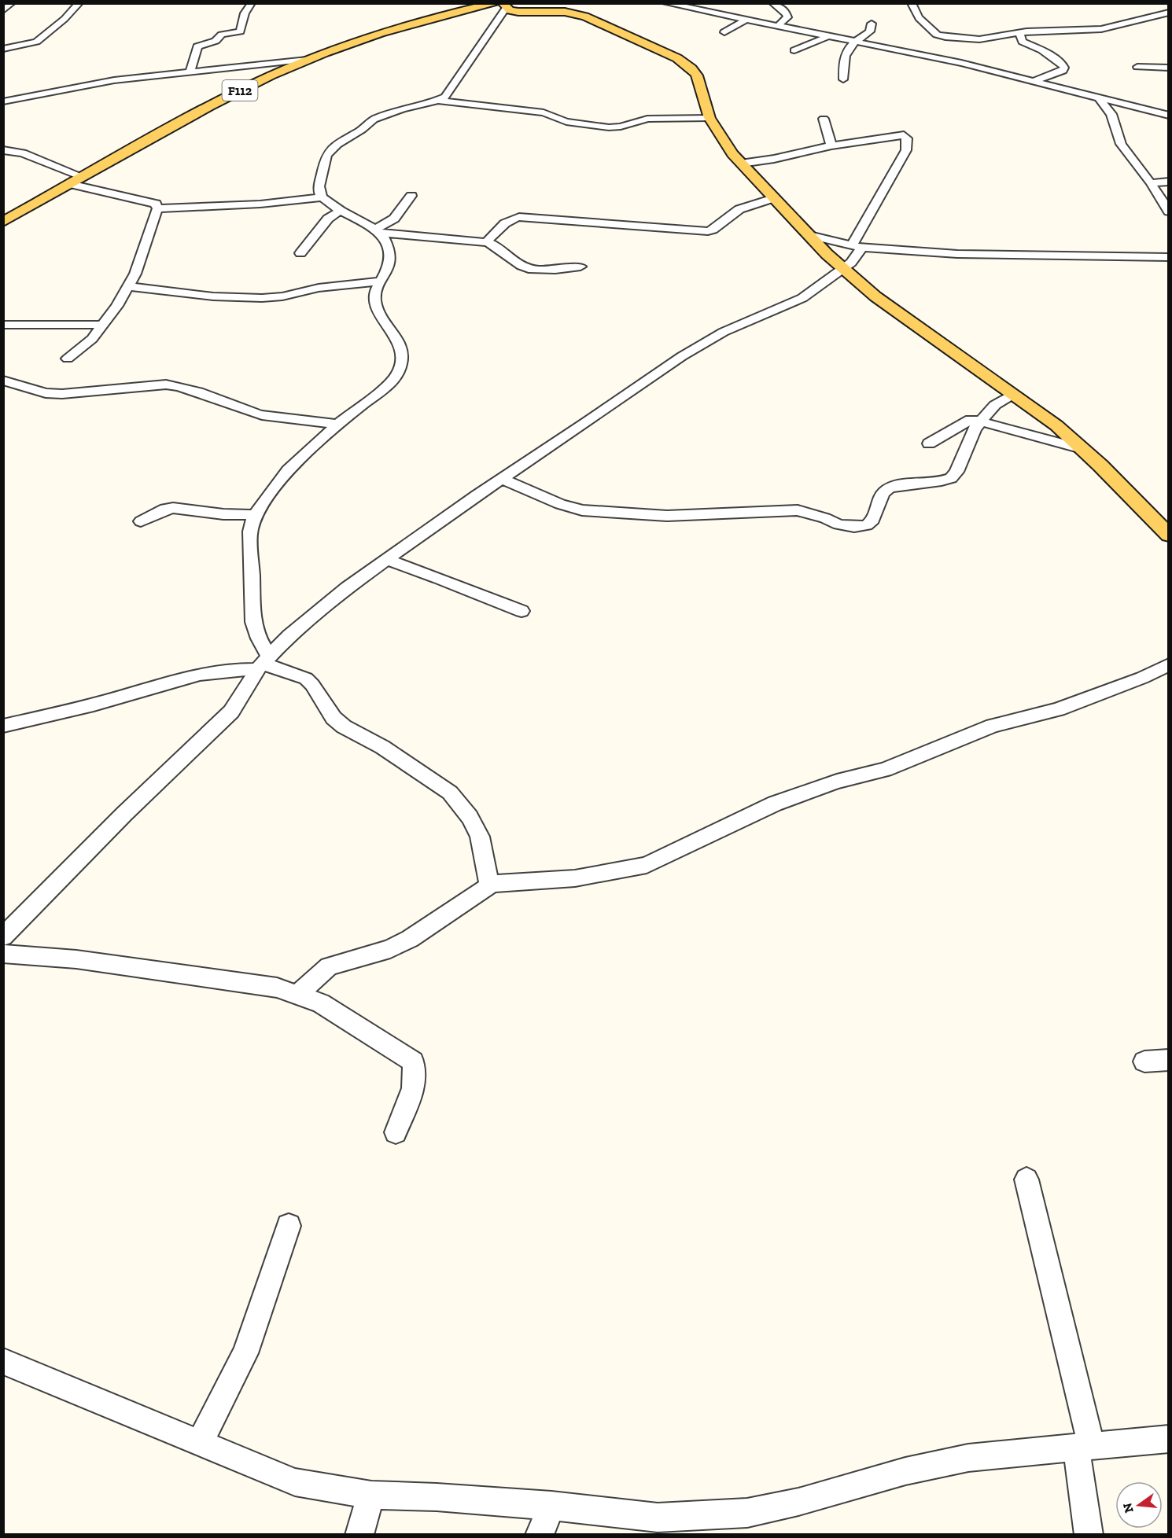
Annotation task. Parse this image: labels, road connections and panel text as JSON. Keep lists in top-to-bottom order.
{
  "streets": {
    "main road": ["F112"]
  },
  "north": "left"
}
